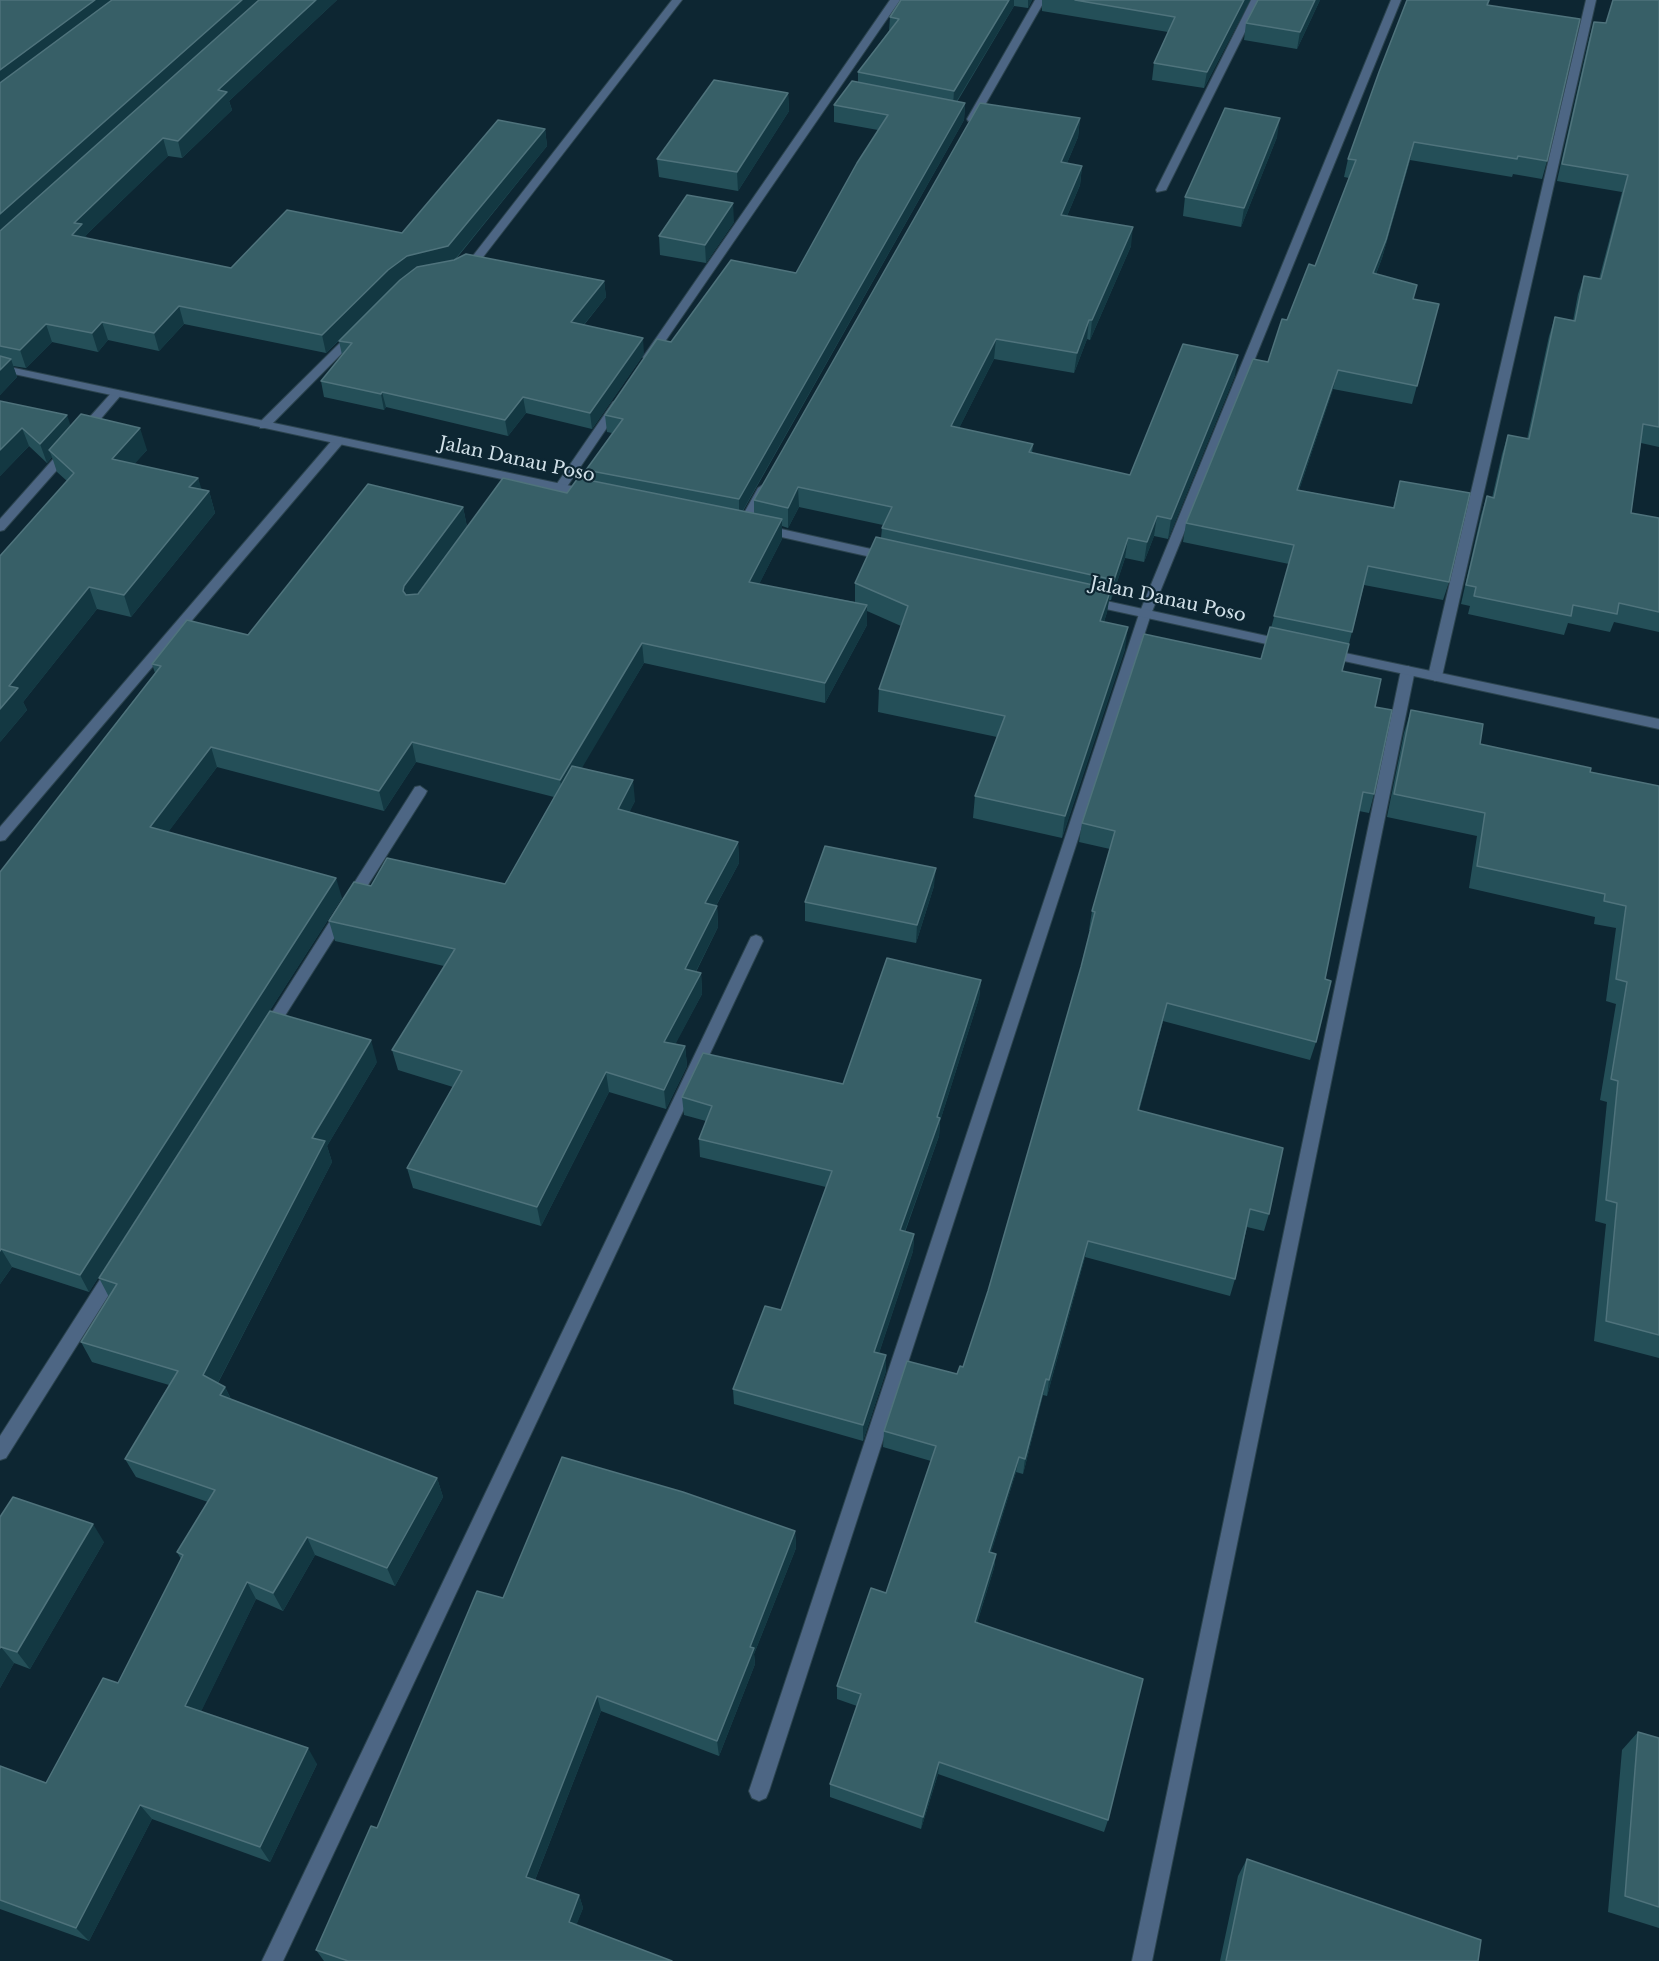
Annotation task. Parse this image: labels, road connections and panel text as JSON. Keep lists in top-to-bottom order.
{
  "streets": {
    "street": ["Jalan Danau Poso"]
  }
}
